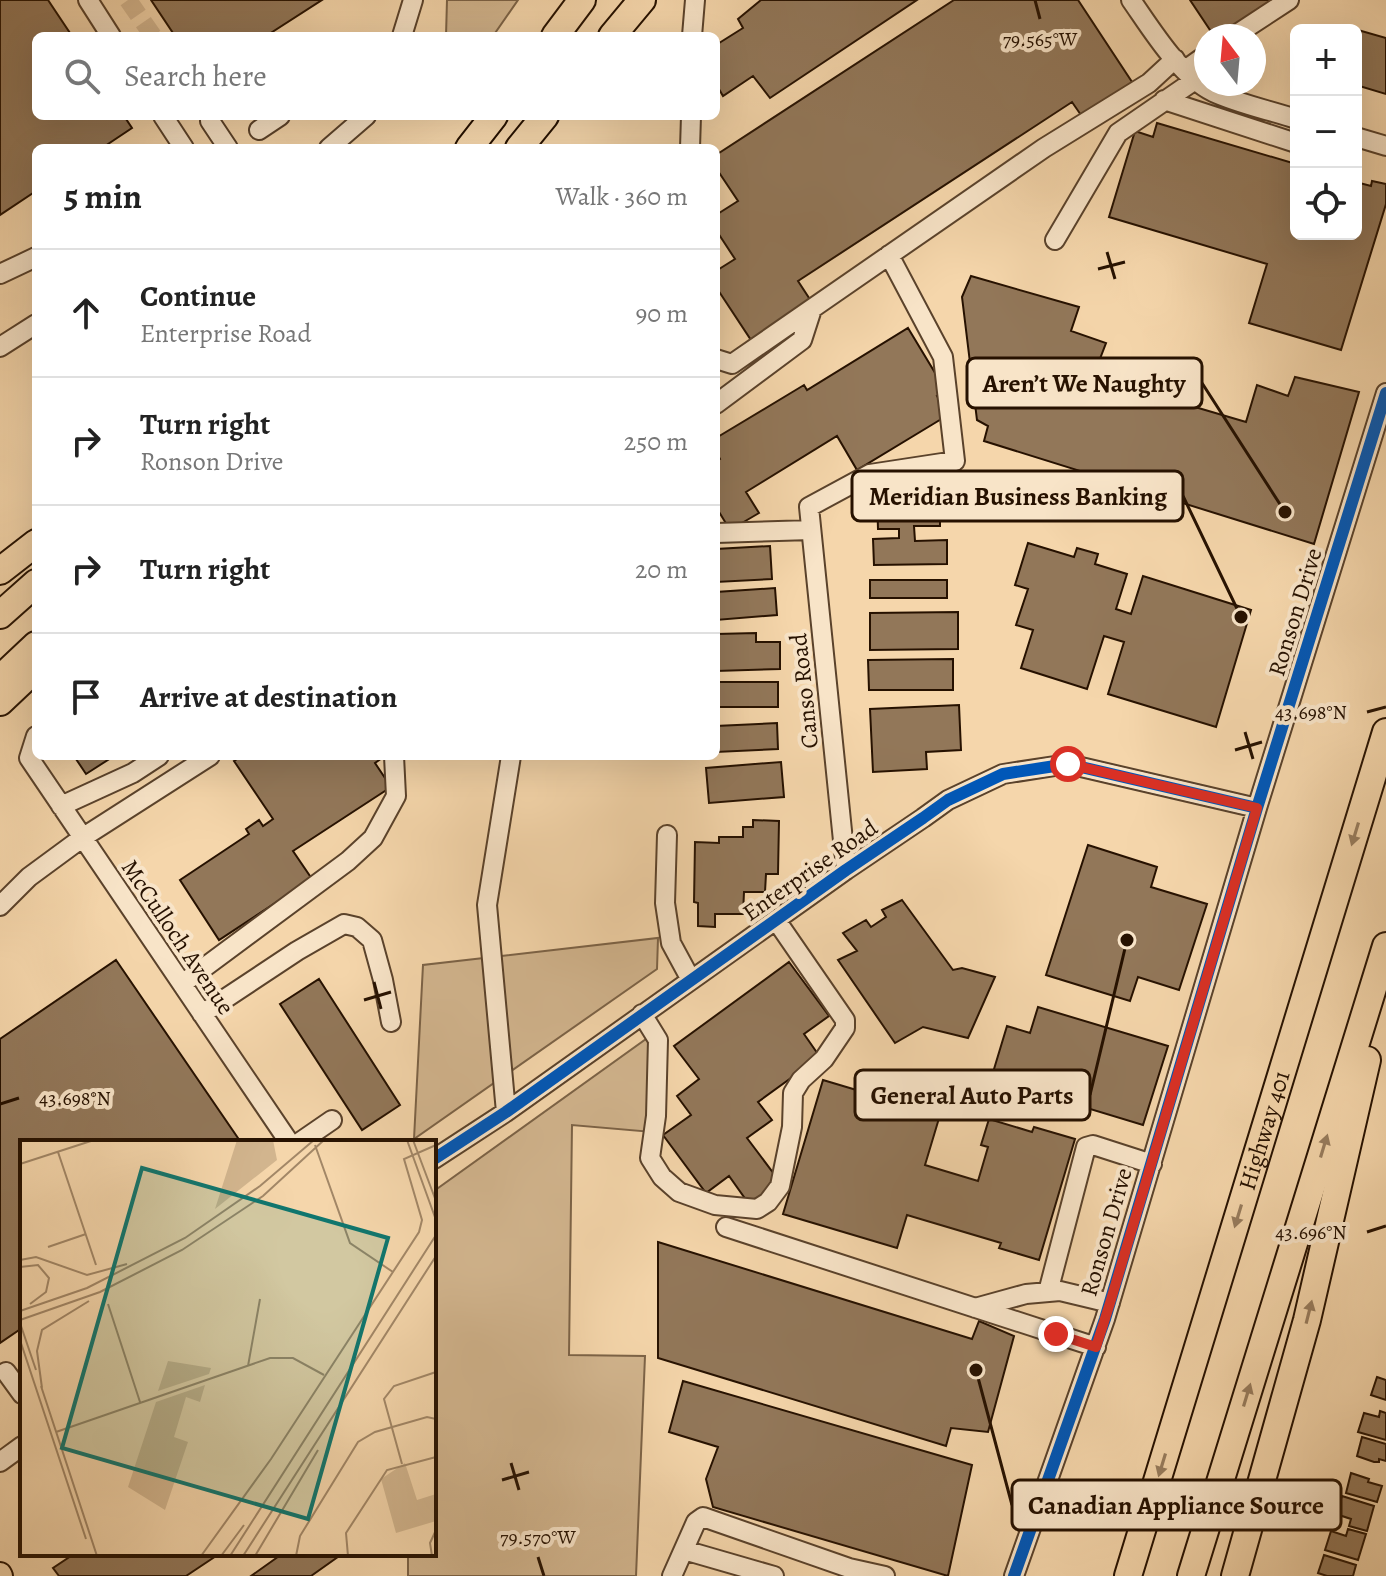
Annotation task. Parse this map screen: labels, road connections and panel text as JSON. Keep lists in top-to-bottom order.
{
  "streets": {
    "highway": ["Highway 401"],
    "street": [
      "Ronson Drive",
      "Canso Road",
      "Enterprise Road",
      "McCulloch Avenue"
    ]
  },
  "crossings": [
    ["Ronson Drive", "Enterprise Road"],
    ["Canso Road", "Enterprise Road"]
  ],
  "places": [
    "Aren’t We Naughty",
    "Meridian Business Banking",
    "General Auto Parts",
    "Canadian Appliance Source"
  ],
  "north": "top",
  "page": {
    "map_buttons": ["+", "−"],
    "search": "Search here",
    "heading": ["5 min", "Walk · 360 m"],
    "list": [
      ["Continue", "Enterprise Road", "90 m"],
      ["Turn right", "Ronson Drive", "250 m"],
      ["Turn right", "20 m"],
      "Arrive at destination"
    ]
  },
  "coordinates": [
    "79.565°W",
    "43.698°N",
    "43.696°N",
    "79.570°W"
  ]
}
